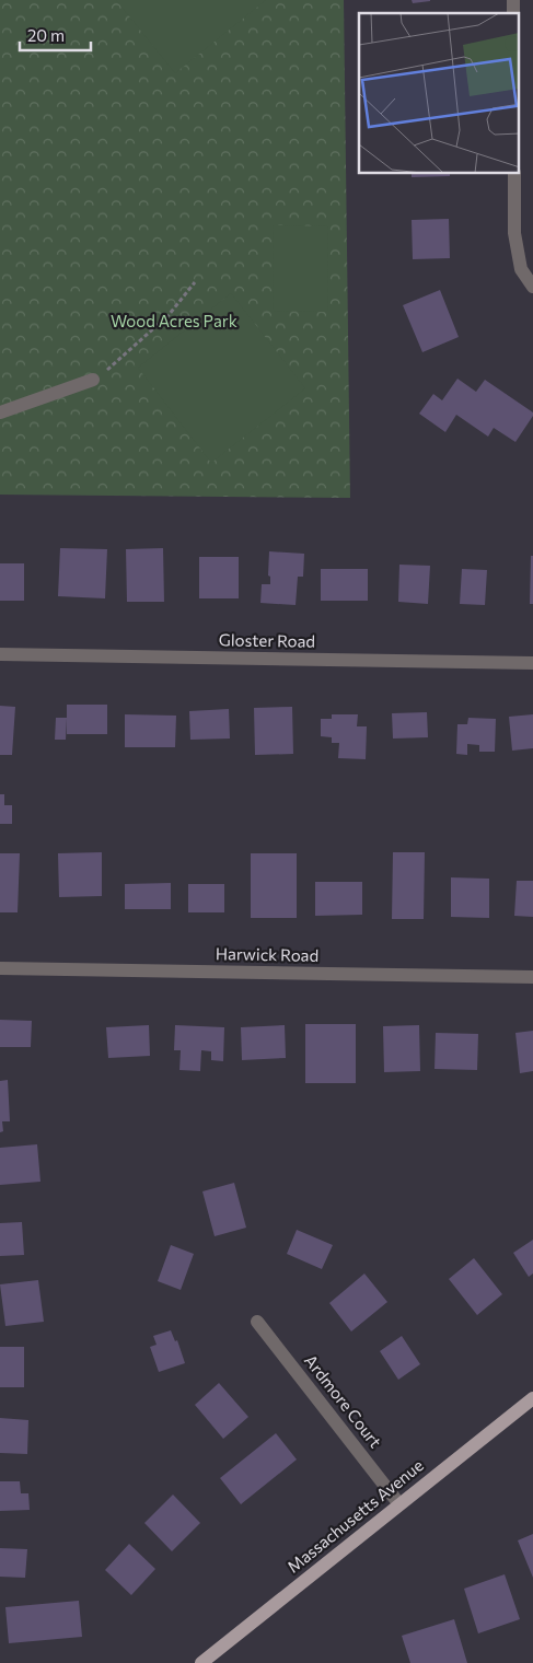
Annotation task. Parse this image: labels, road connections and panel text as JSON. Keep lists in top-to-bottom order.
{
  "streets": {
    "main road": ["Massachusetts Avenue"],
    "street": ["Gloster Road", "Harwick Road", "Ardmore Court"]
  },
  "crossings": [
    ["Ardmore Court", "Massachusetts Avenue"]
  ],
  "parks": ["Wood Acres Park"],
  "scale_bar": "20 m"
}
